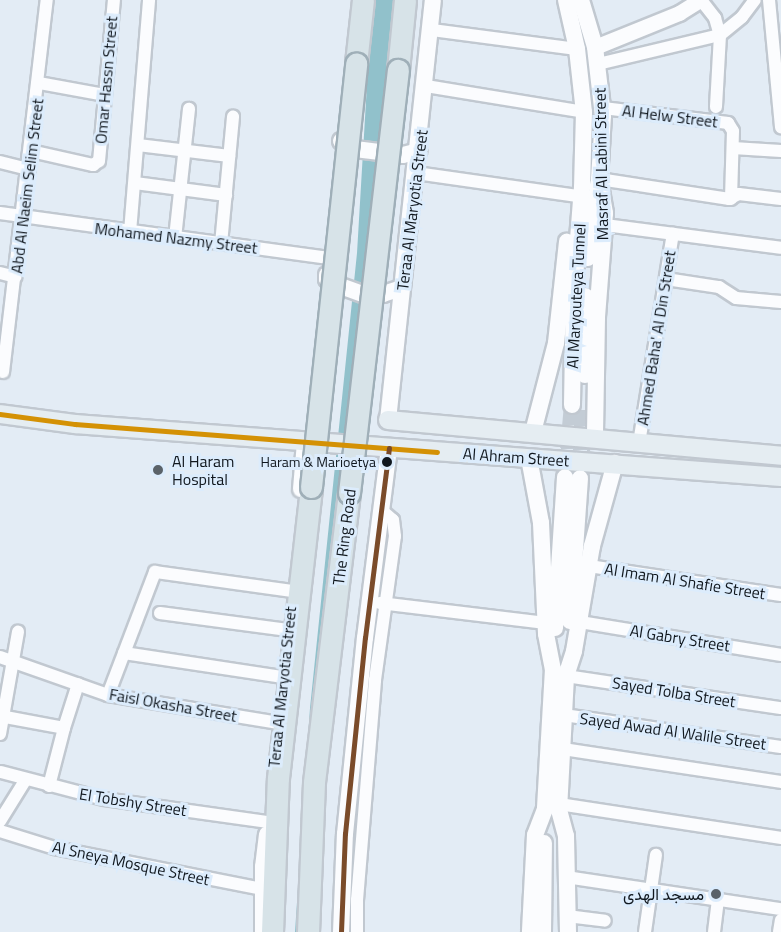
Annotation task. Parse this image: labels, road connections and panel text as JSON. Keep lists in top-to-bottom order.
{
  "streets": {
    "highway": ["The Ring Road"],
    "main road": [
      "Masraf Al Labini Street",
      "Teraa Al Maryotia Street",
      "Al Maryouteya Tunnel",
      "Al Ahram Street"
    ],
    "street": [
      "Omar Hassn Street",
      "Al Helw Street",
      "Abd Al Naeim Selim Street",
      "Mohamed Nazmy Street",
      "Ahmed Baha' Al Din Street",
      "Al Imam Al Shafie Street",
      "Al Gabry Street",
      "Sayed Tolba Street",
      "Faisl Okasha Street",
      "Sayed Awad Al Walile Street",
      "El Tobshy Street",
      "Al Sneya Mosque Street"
    ]
  },
  "crossings": [
    ["Omar Hassn Street", "Abd Al Naeim Selim Street"],
    ["Al Helw Street", "Masraf Al Labini Street"],
    ["Masraf Al Labini Street", "Al Maryouteya Tunnel"],
    ["Masraf Al Labini Street", "Al Ahram Street"],
    ["Abd Al Naeim Selim Street", "Mohamed Nazmy Street"],
    ["Teraa Al Maryotia Street", "Al Ahram Street"],
    ["Teraa Al Maryotia Street", "Faisl Okasha Street"],
    ["Teraa Al Maryotia Street", "El Tobshy Street"],
    ["Teraa Al Maryotia Street", "Al Sneya Mosque Street"],
    ["Ahmed Baha' Al Din Street", "Al Ahram Street"]
  ],
  "places": ["Haram & Marioetya", "Al Haram Hospital", "مسجد الهدى"]
}
